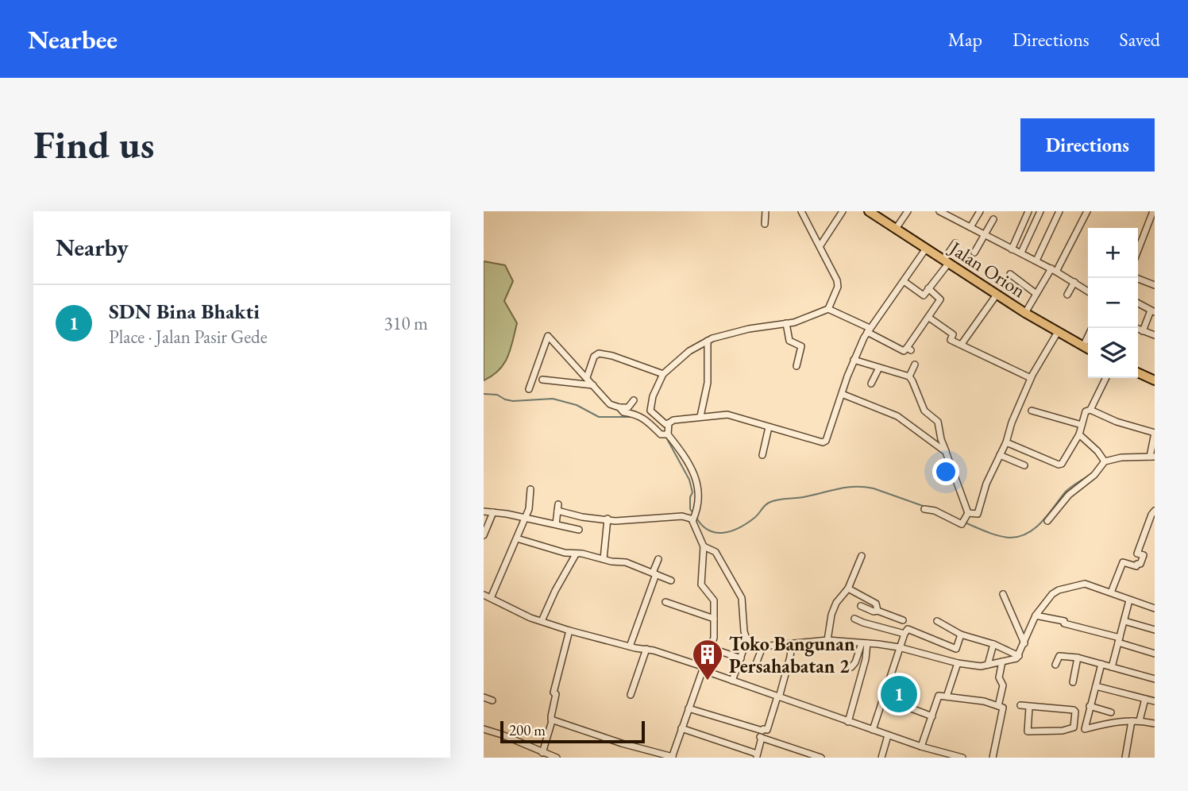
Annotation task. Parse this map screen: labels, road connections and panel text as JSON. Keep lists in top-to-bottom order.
{
  "streets": {
    "highway": ["Jalan Orion"]
  },
  "places": {
    "building": ["Toko Bangunan Persahabatan 2"]
  },
  "scale_bar": "200 m",
  "page": {
    "header": "Nearbee",
    "nav": ["Map", "Directions", "Saved"],
    "buttons": "Directions",
    "title": "Find us",
    "heading": "Nearby",
    "map_buttons": ["+", "−"],
    "list": [
      {
        "mark": "1",
        "name": "SDN Bina Bhakti",
        "note": "Place · Jalan Pasir Gede",
        "value": "310 m"
      }
    ],
    "pins": "1",
    "scale": "200 m"
  }
}
